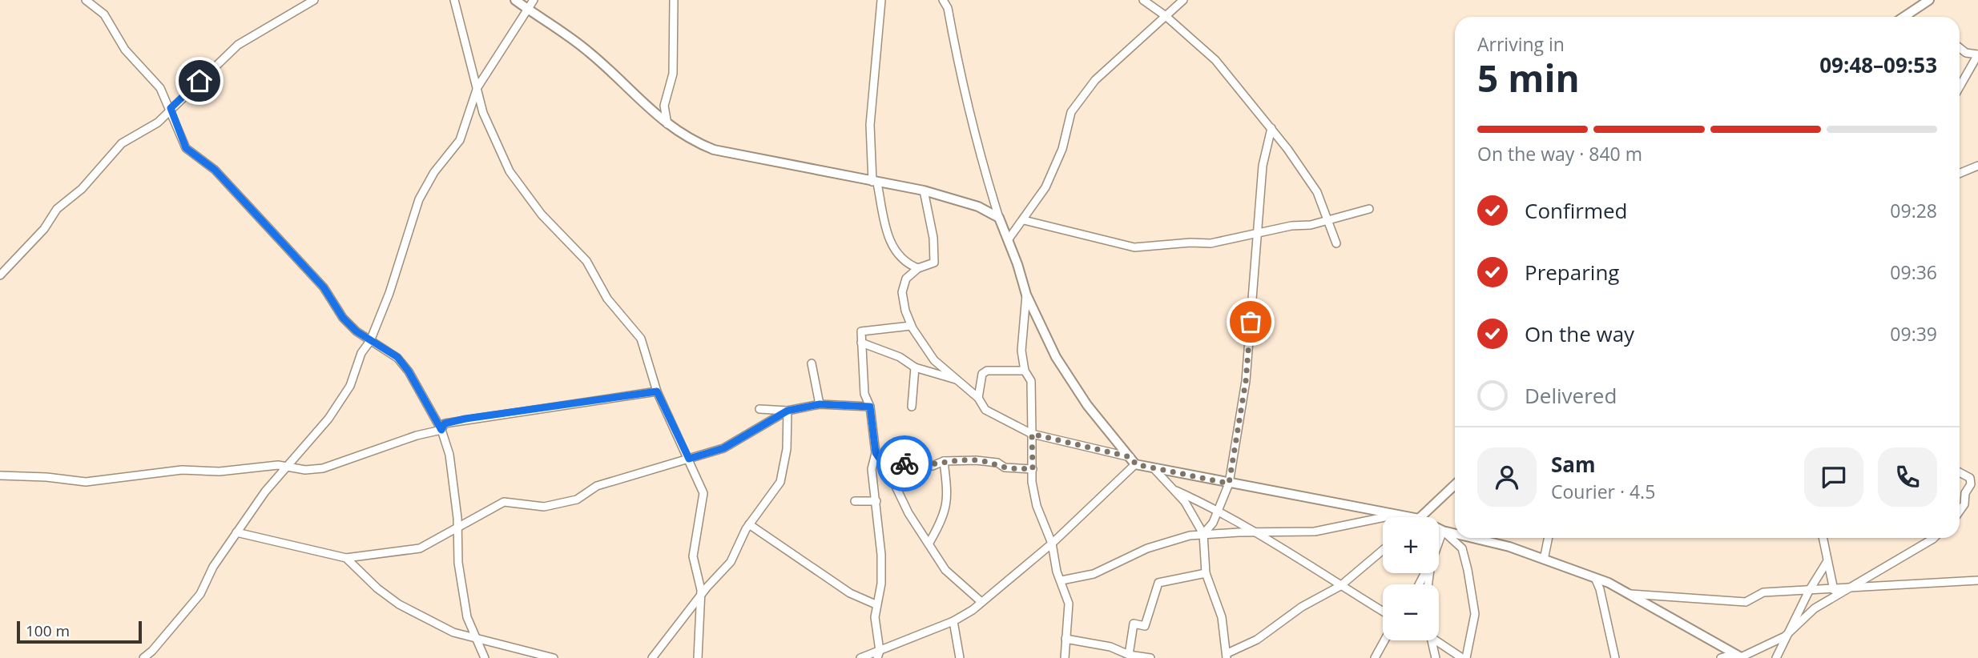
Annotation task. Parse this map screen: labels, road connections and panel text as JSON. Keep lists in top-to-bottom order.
{
  "scale_bar": "100 m",
  "page": {
    "heading": ["5 min", "Arriving in", "09:48–09:53"],
    "panel": ["Sam", "Courier · 4.5"],
    "bar": "On the way · 840 m",
    "list": [
      ["Confirmed", "09:28"],
      ["Preparing", "09:36"],
      ["On the way", "09:39"],
      "Delivered"
    ],
    "map_buttons": ["+", "−"],
    "scale": "100 m"
  }
}
